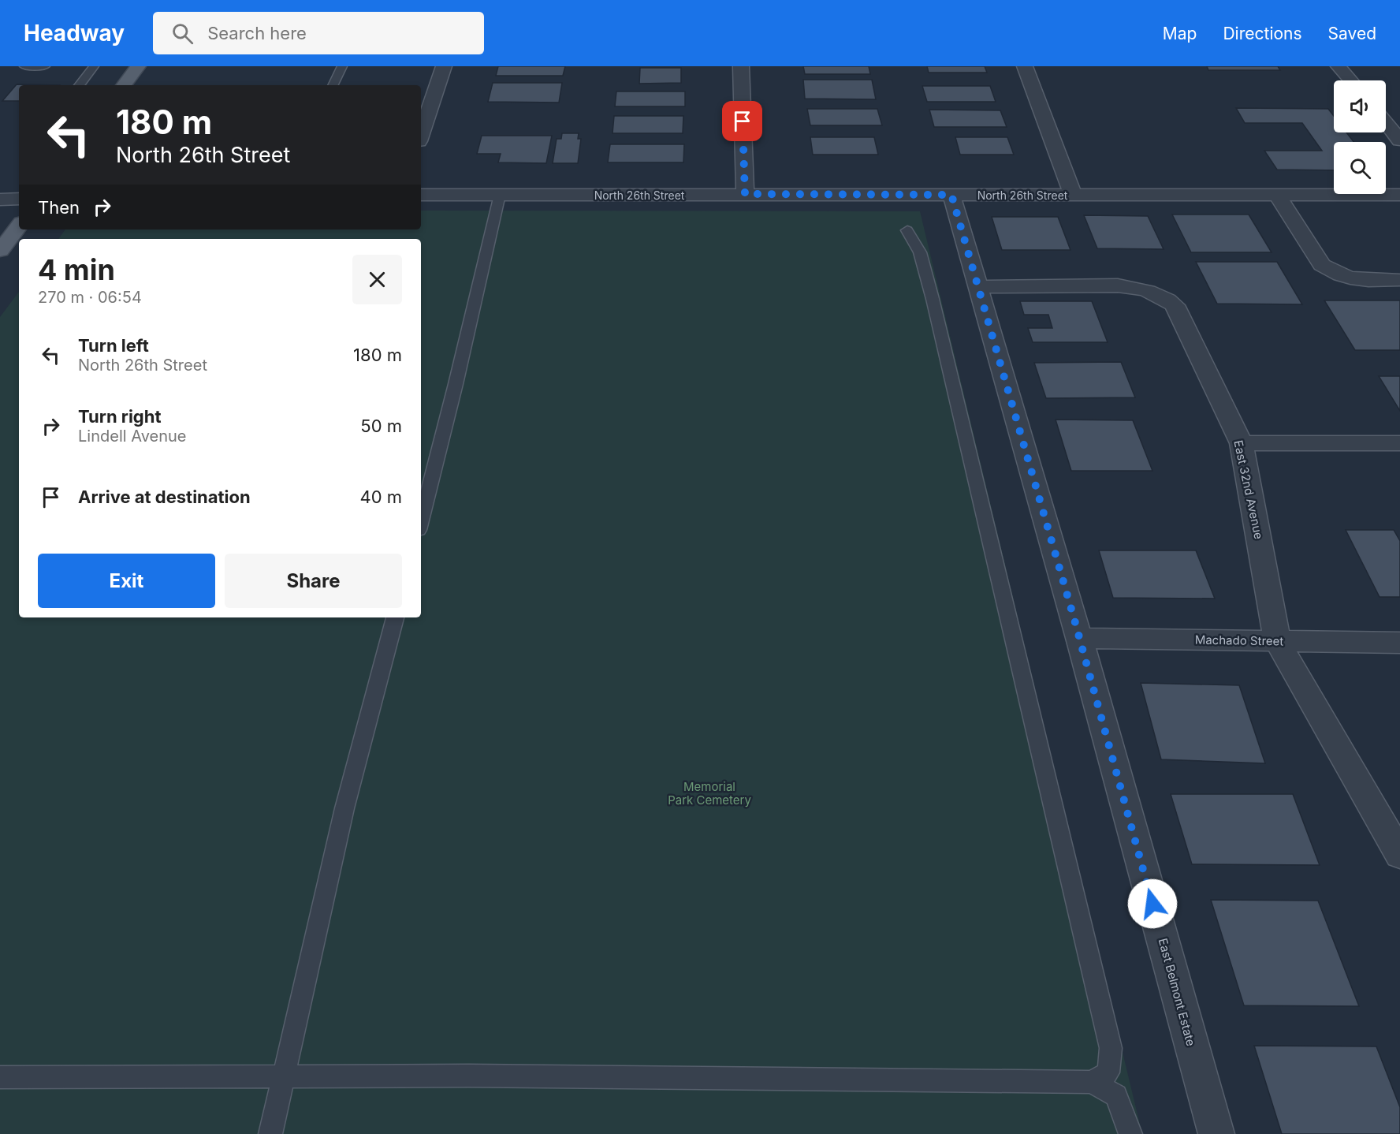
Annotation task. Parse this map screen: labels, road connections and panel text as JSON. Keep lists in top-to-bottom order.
{
  "streets": {
    "street": [
      "North 26th Street",
      "East 32nd Avenue",
      "Machado Street",
      "East Belmont Estate"
    ]
  },
  "crossings": [
    ["North 26th Street", "East Belmont Estate"],
    ["East 32nd Avenue", "Machado Street"],
    ["East 32nd Avenue", "East Belmont Estate"],
    ["Machado Street", "East Belmont Estate"]
  ],
  "parks": ["Memorial Park Cemetery"],
  "page": {
    "header": "Headway",
    "search": "Search here",
    "nav": ["Map", "Directions", "Saved"],
    "turn": ["180 m", "North 26th Street"],
    "then": "Then",
    "heading": ["4 min", "270 m · 06:54"],
    "list": [
      {
        "name": "Turn left",
        "note": "North 26th Street",
        "value": "180 m"
      },
      {
        "name": "Turn right",
        "note": "Lindell Avenue",
        "value": "50 m"
      },
      {
        "name": "Arrive at destination",
        "value": "40 m"
      }
    ],
    "buttons": ["Exit", "Share"]
  }
}
